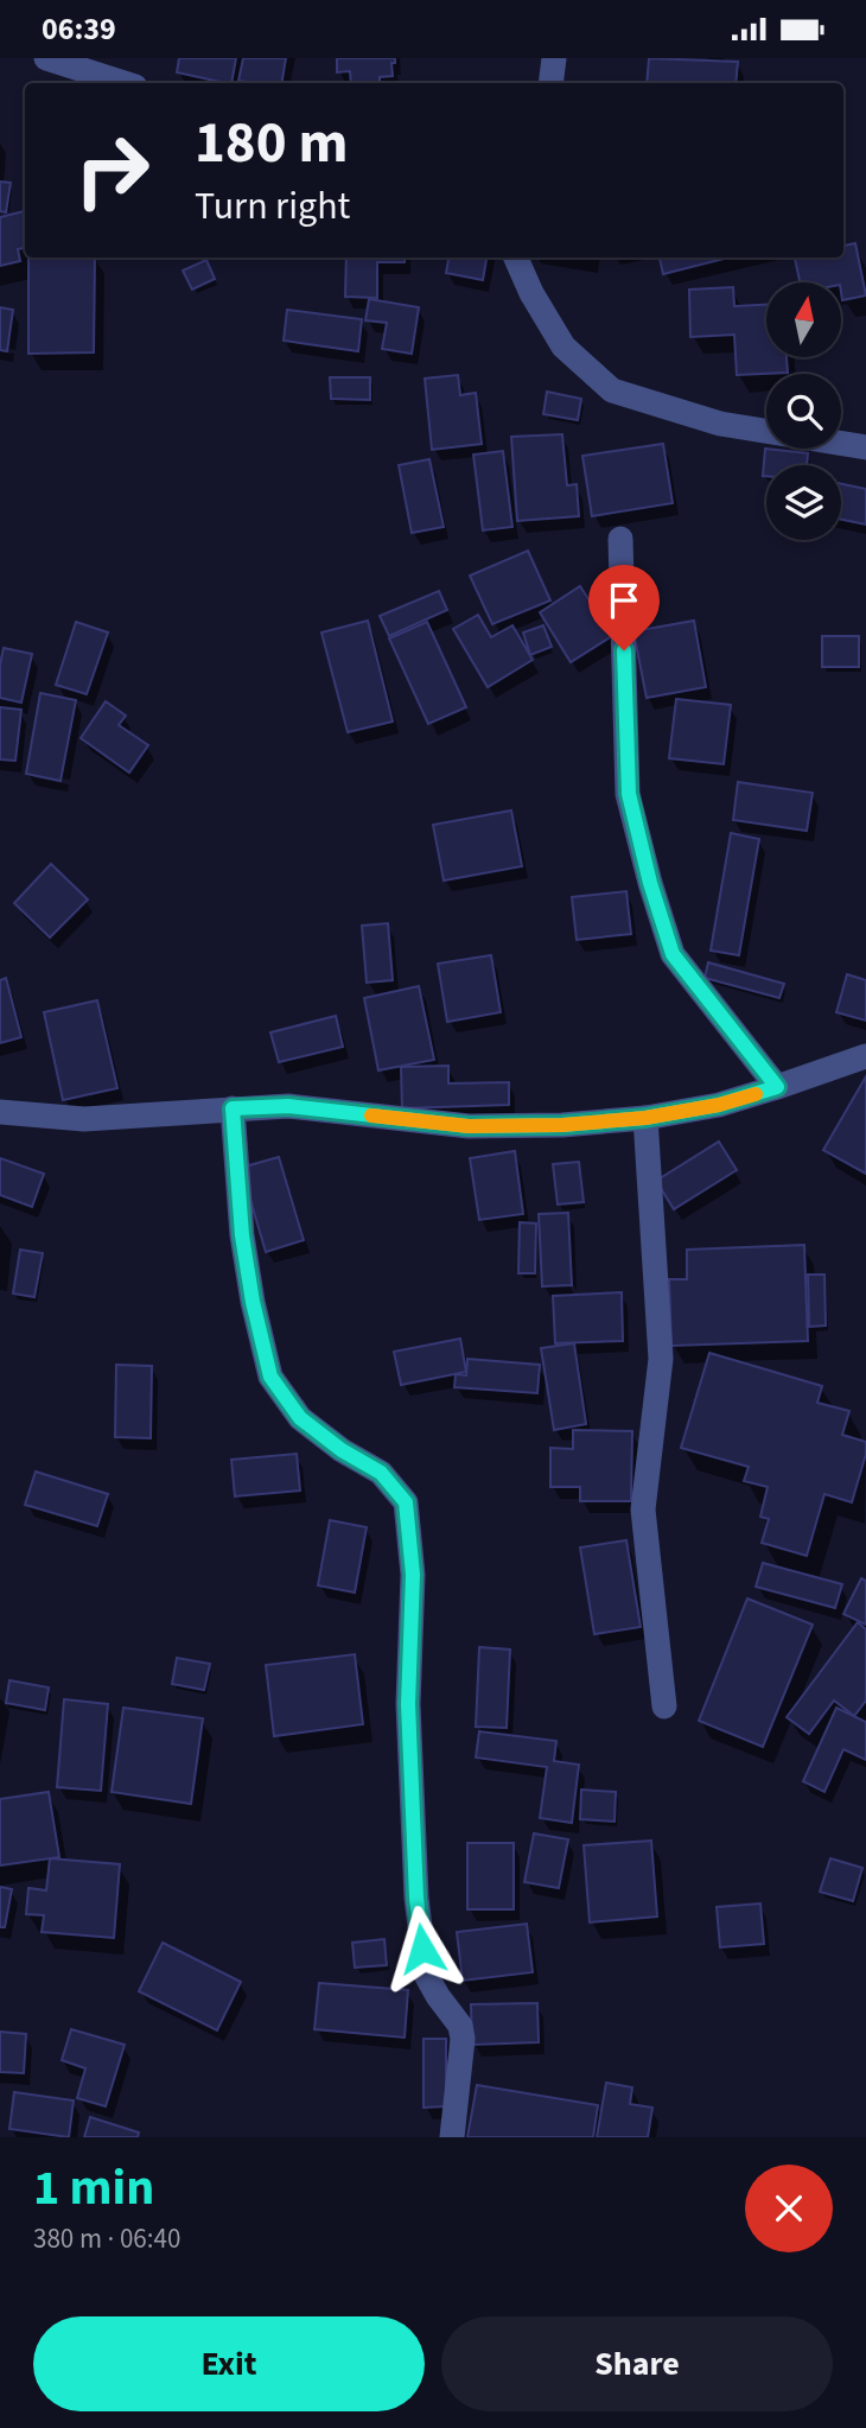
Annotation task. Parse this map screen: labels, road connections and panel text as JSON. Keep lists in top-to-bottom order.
{
  "north": "top",
  "page": {
    "status": "06:39",
    "turn": ["180 m", "Turn right"],
    "heading": ["1 min", "380 m · 06:40"],
    "buttons": ["Exit", "Share"]
  }
}
